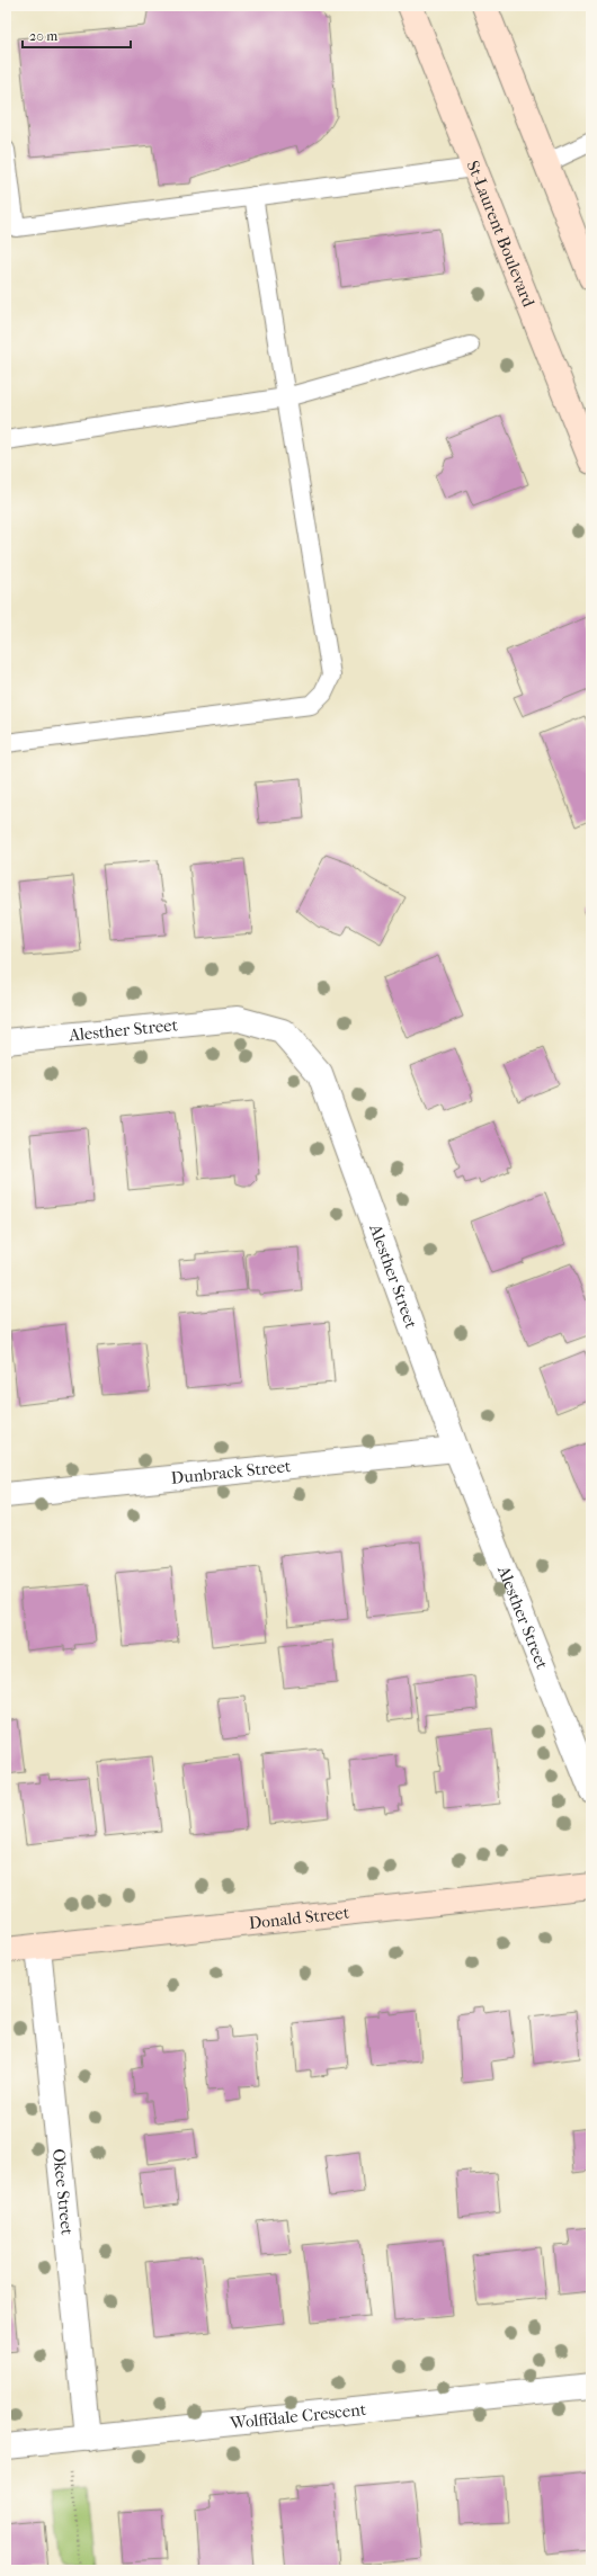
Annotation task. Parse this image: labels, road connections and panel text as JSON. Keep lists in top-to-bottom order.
{
  "streets": {
    "main road": ["St-Laurent Boulevard", "Donald Street"],
    "street": [
      "Alesther Street",
      "Dunbrack Street",
      "Okee Street",
      "Wolffdale Crescent"
    ]
  },
  "crossings": [
    ["Alesther Street", "Dunbrack Street"],
    ["Donald Street", "Okee Street"],
    ["Okee Street", "Wolffdale Crescent"]
  ],
  "scale_bar": "20 m"
}
